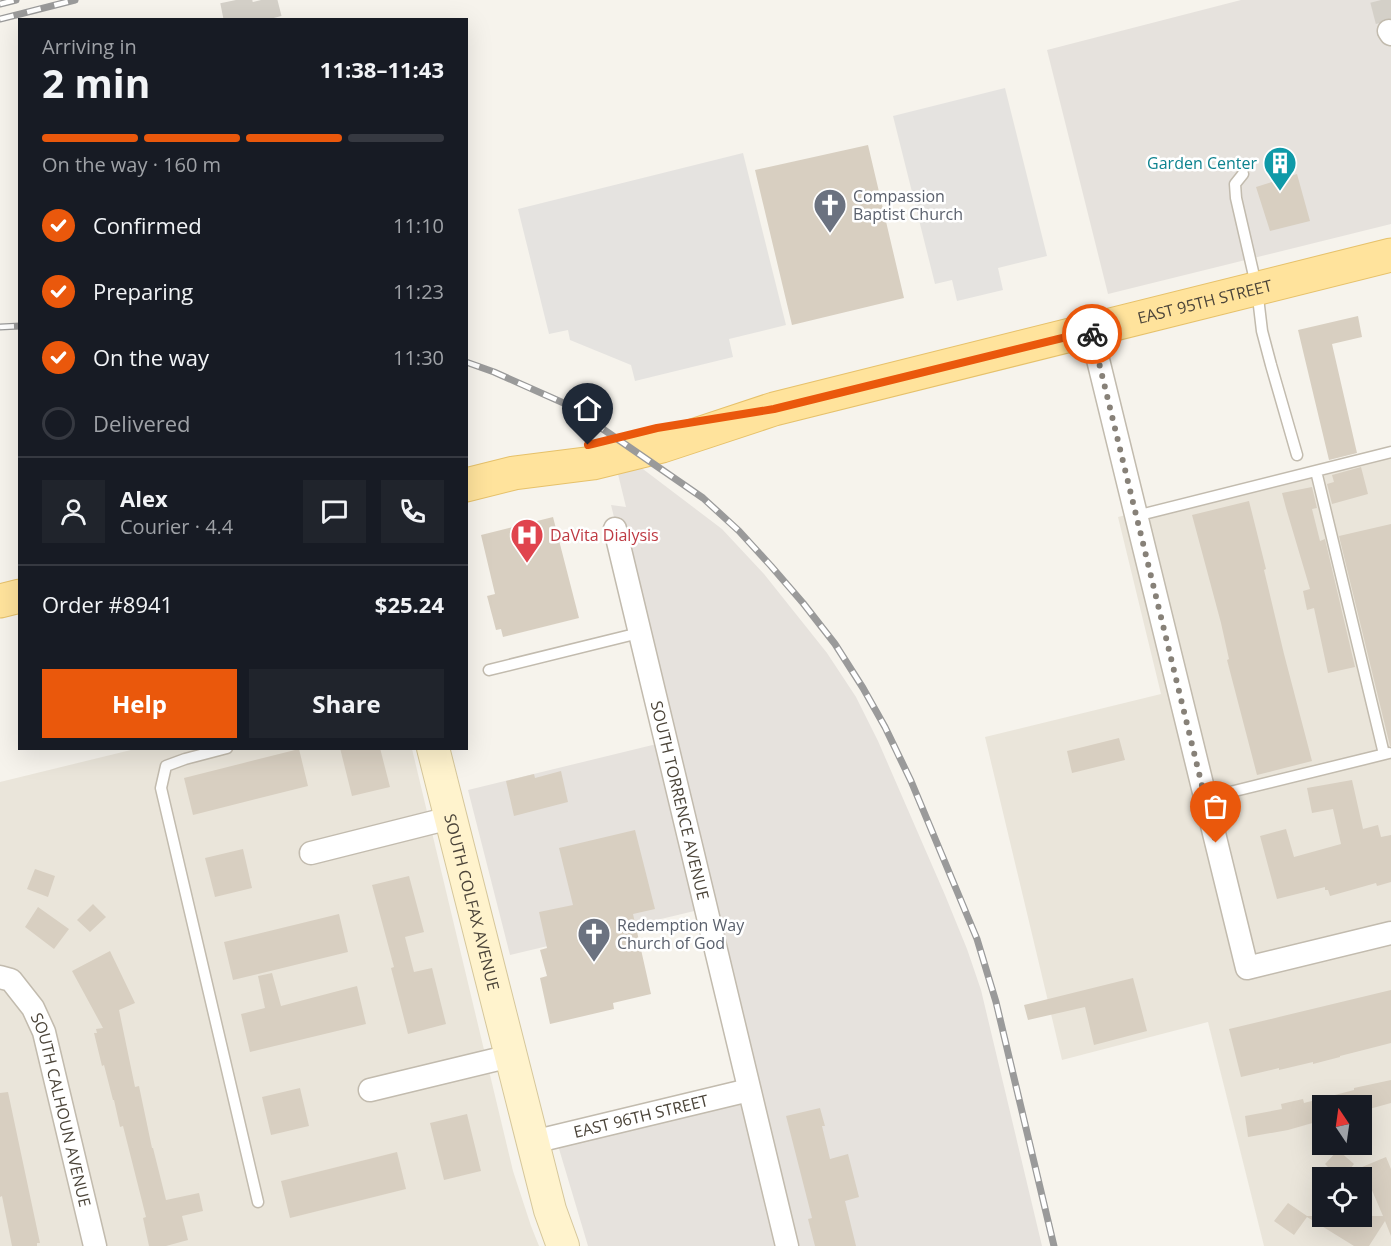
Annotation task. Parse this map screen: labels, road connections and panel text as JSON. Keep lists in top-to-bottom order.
{
  "streets": {
    "main road": ["EAST 95TH STREET", "SOUTH COLFAX AVENUE"],
    "street": ["SOUTH TORRENCE AVENUE", "SOUTH CALHOUN AVENUE", "EAST 96TH STREET"]
  },
  "crossings": [
    ["SOUTH TORRENCE AVENUE", "EAST 96TH STREET"],
    ["SOUTH COLFAX AVENUE", "EAST 96TH STREET"]
  ],
  "places": {
    "building": ["Garden Center"],
    "church": ["Compassion Baptist Church", "Redemption Way Church of God"],
    "hospital": ["DaVita Dialysis"]
  },
  "north": "top",
  "page": {
    "heading": ["2 min", "Arriving in", "11:38–11:43"],
    "panel": [
      "Alex",
      "Courier · 4.4",
      "Order #8941",
      "$25.24"
    ],
    "bar": "On the way · 160 m",
    "list": [
      ["Confirmed", "11:10"],
      ["Preparing", "11:23"],
      ["On the way", "11:30"],
      "Delivered"
    ],
    "buttons": ["Help", "Share"]
  }
}
